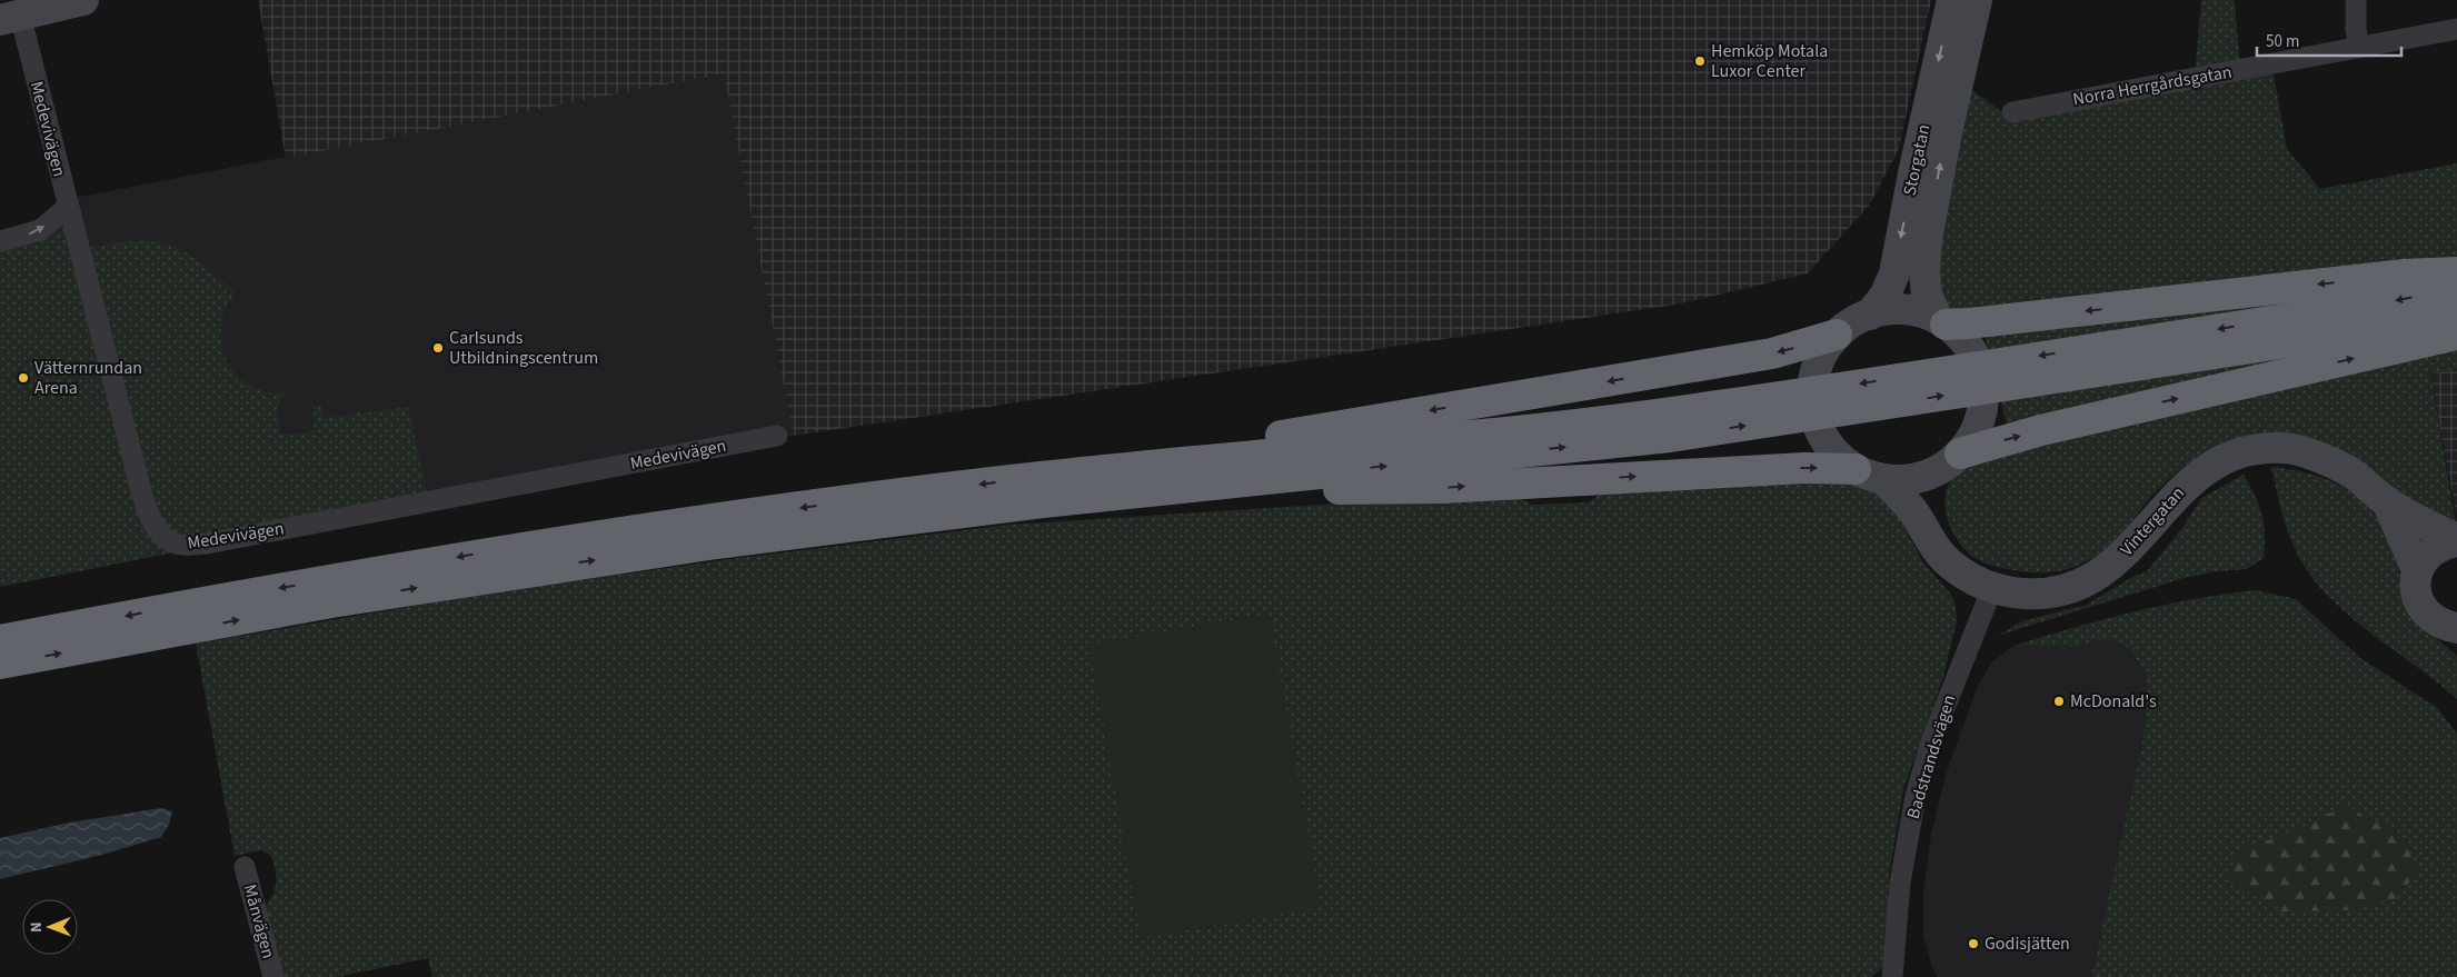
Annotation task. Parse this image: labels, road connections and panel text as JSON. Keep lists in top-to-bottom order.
{
  "streets": {
    "main road": ["Medevivägen", "Storgatan", "Vintergatan"],
    "street": ["Norra Herrgårdsgatan", "Badstrandsvägen", "Månvägen"]
  },
  "crossings": [
    ["Storgatan", "Vintergatan"],
    ["Vintergatan", "Badstrandsvägen"]
  ],
  "places": [
    "Hemköp Motala Luxor Center",
    "Carlsunds Utbildningscentrum",
    "Vätternrundan Arena",
    "McDonald's",
    "Godisjätten"
  ],
  "scale_bar": "50 m",
  "north": "left"
}
